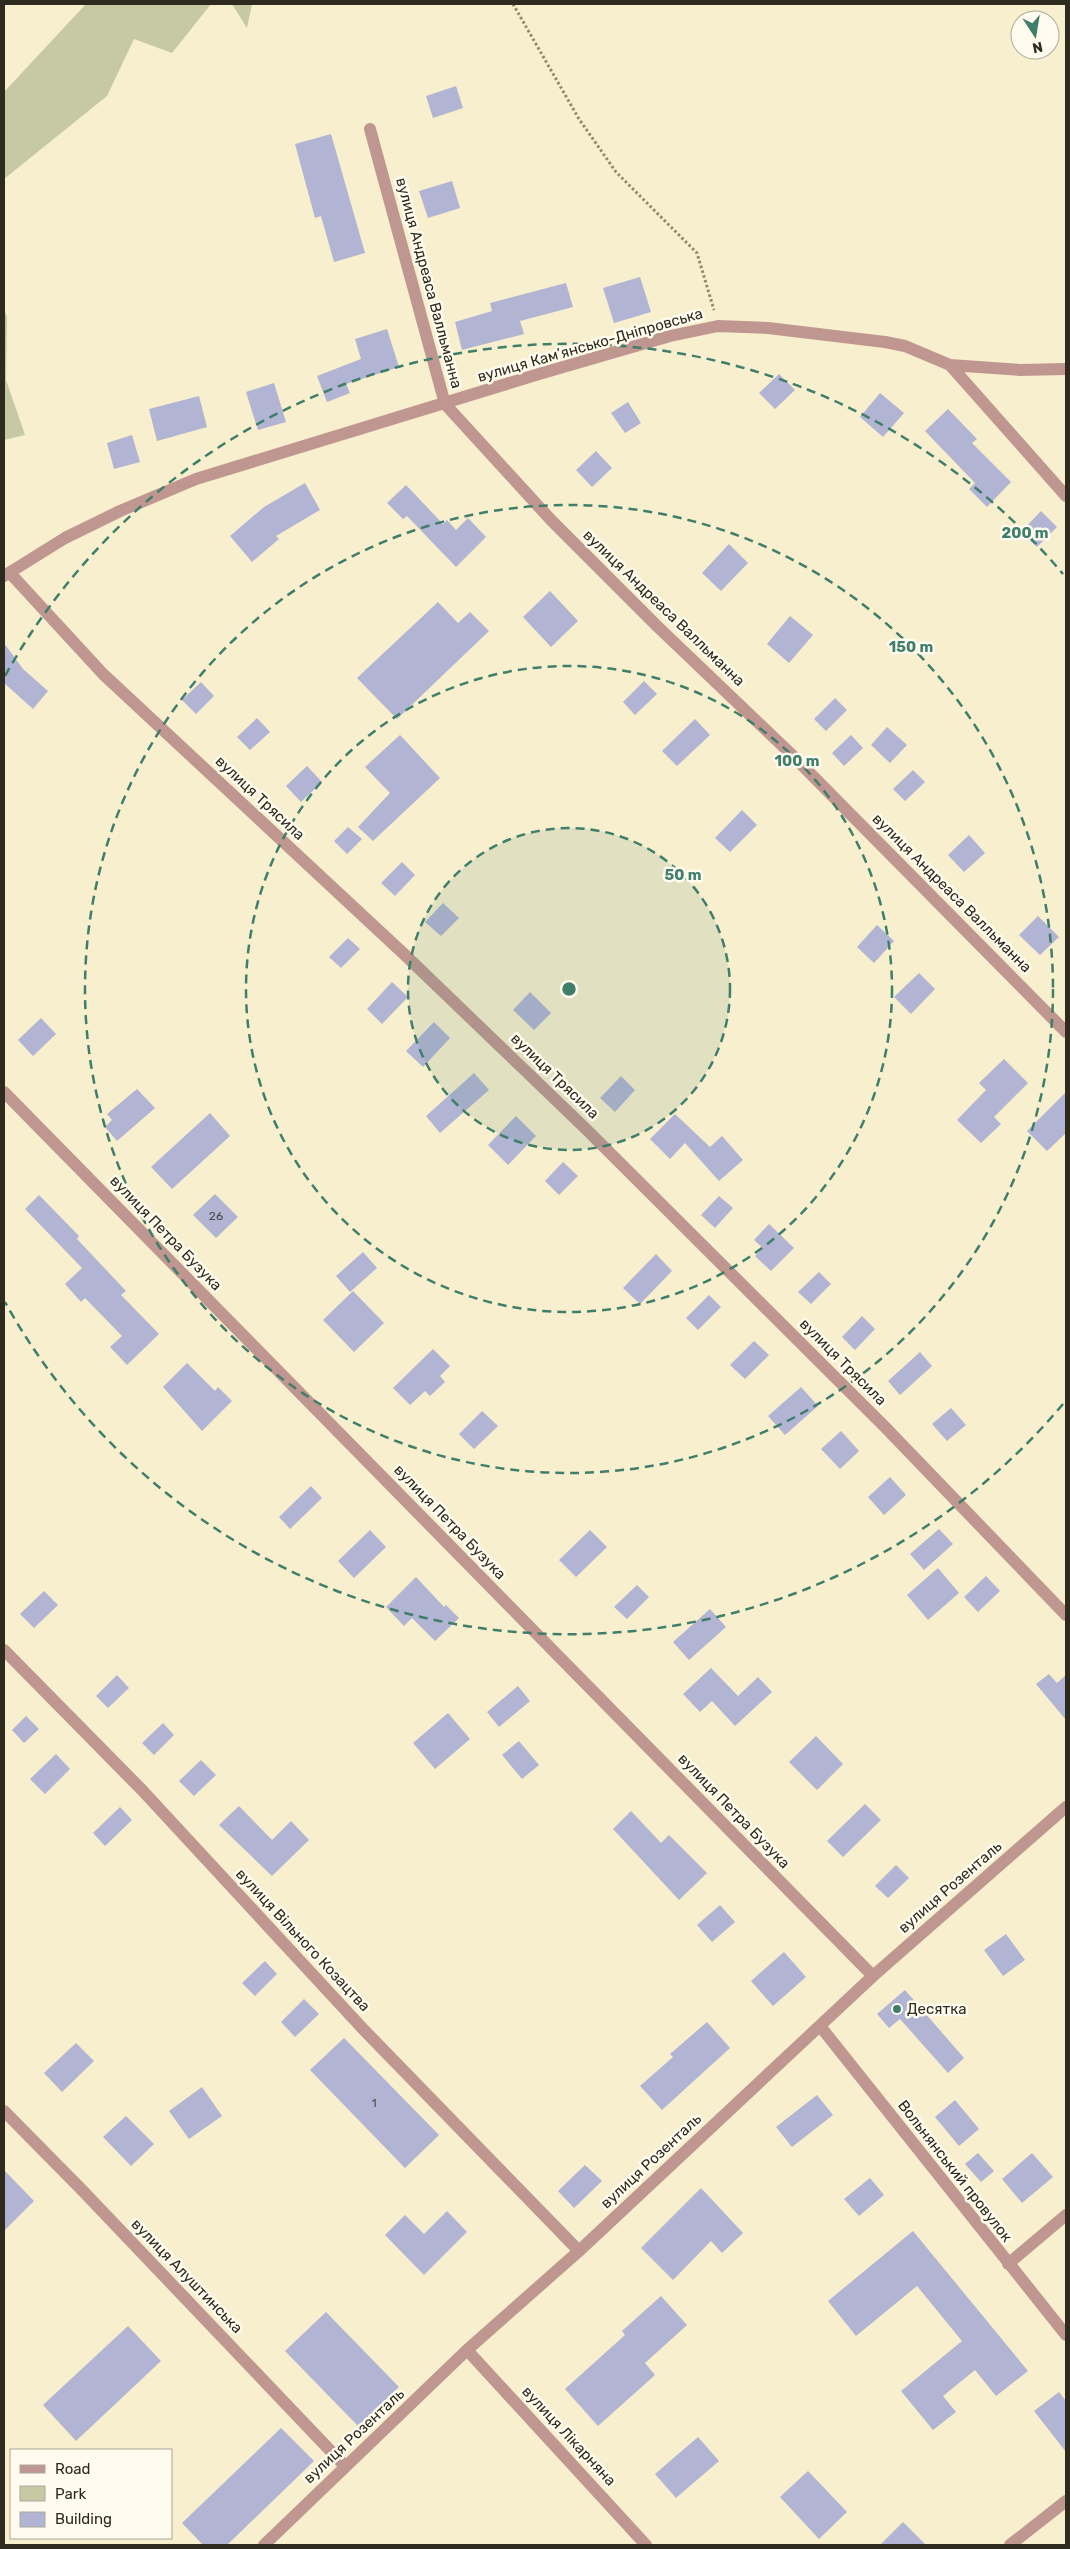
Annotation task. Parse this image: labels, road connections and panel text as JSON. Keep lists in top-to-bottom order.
{
  "streets": {
    "street": [
      "вулиця Андреаса Валльманна",
      "вулиця Кам’янсько-Дніпровська",
      "вулиця Трясила",
      "вулиця Петра Бузука",
      "вулиця Розенталь",
      "вулиця Вільного Козацтва",
      "Вольнянський провулок",
      "вулиця Алуштинська",
      "вулиця Лікарняна"
    ]
  },
  "crossings": [
    ["вулиця Андреаса Валльманна", "вулиця Кам’янсько-Дніпровська"],
    ["вулиця Кам’янсько-Дніпровська", "вулиця Трясила"],
    ["вулиця Петра Бузука", "вулиця Розенталь"],
    ["вулиця Розенталь", "вулиця Вільного Козацтва"],
    ["вулиця Розенталь", "Вольнянський провулок"],
    ["вулиця Розенталь", "вулиця Алуштинська"],
    ["вулиця Розенталь", "вулиця Лікарняна"]
  ],
  "places": ["Десятка"],
  "house_numbers": ["26", "1"],
  "legend": ["Road", "Park", "Building"],
  "north": "bottom",
  "rings": [
    "200 m",
    "150 m",
    "100 m",
    "50 m"
  ]
}
